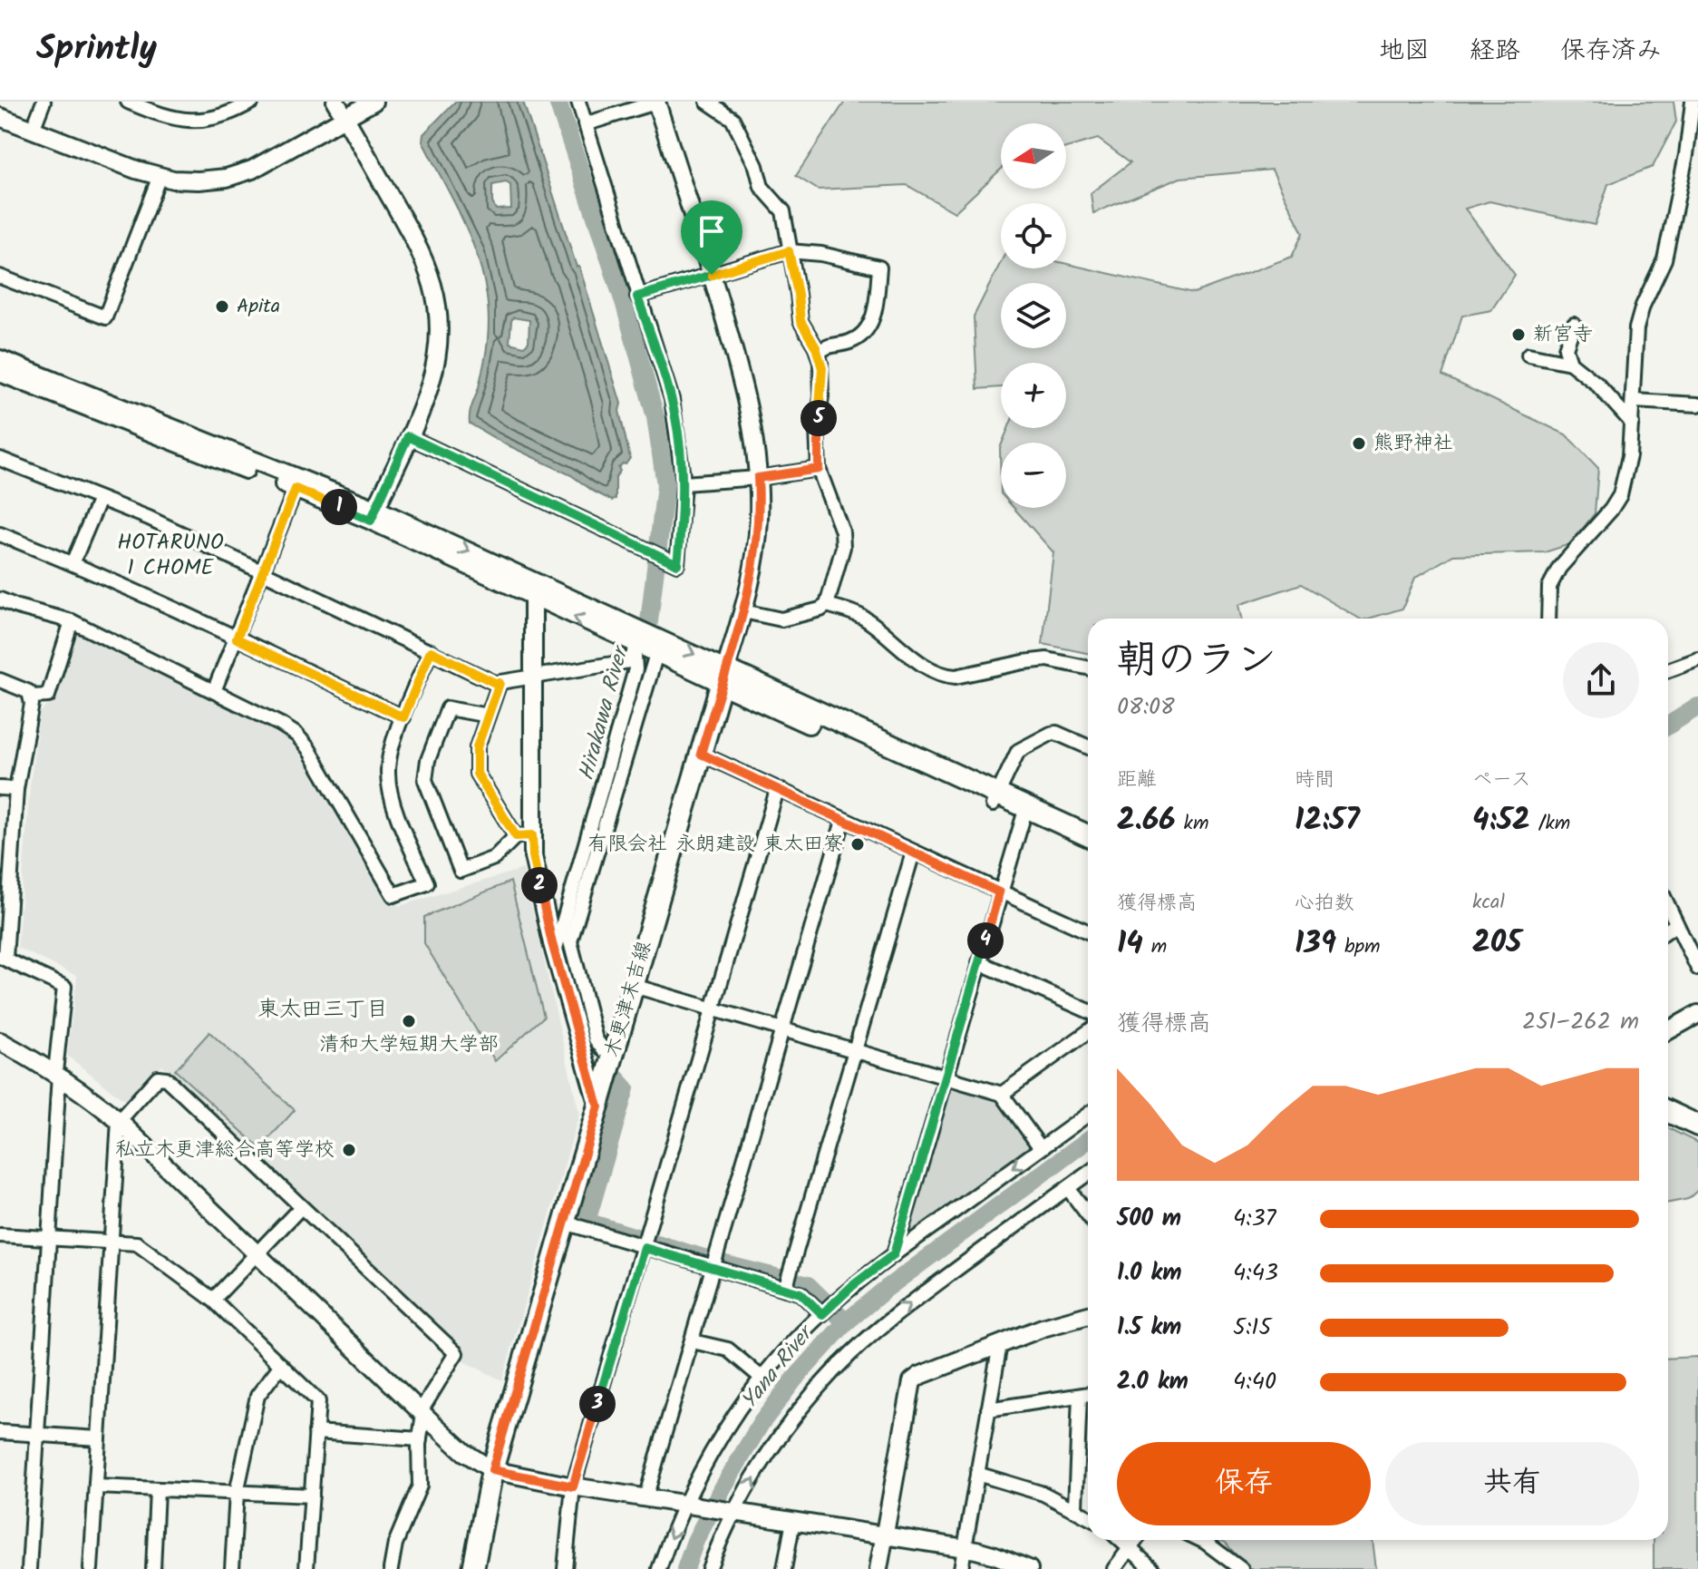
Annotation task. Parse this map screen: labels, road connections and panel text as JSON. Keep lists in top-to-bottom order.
{
  "streets": {
    "main road": ["木更津末吉線"]
  },
  "districts": ["HOTARUNO 1 CHOME", "東太田三丁目"],
  "water": ["Hirakawa River", "Yana River"],
  "places": [
    "Apita",
    "新宮寺",
    "熊野神社",
    "有限会社 永朗建設 東太田寮",
    "清和大学短期大学部",
    "私立木更津総合高等学校"
  ],
  "north": "left",
  "page": {
    "header": "Sprintly",
    "nav": ["地図", "経路", "保存済み"],
    "map_buttons": ["+", "−"],
    "pins": [
      "5",
      "1",
      "2",
      "4",
      "3"
    ],
    "heading": ["朝のラン", "08:08"],
    "stats": [
      ["距離", "2.66 km"],
      ["時間", "12:57"],
      ["ペース", "4:52 /km"],
      ["獲得標高", "14 m"],
      ["心拍数", "139 bpm"],
      ["kcal", "205"]
    ],
    "chart": ["獲得標高", "251–262 m"],
    "list": [
      {
        "name": "500 m",
        "note": "4:37"
      },
      {
        "name": "1.0 km",
        "note": "4:43"
      },
      {
        "name": "1.5 km",
        "note": "5:15"
      },
      {
        "name": "2.0 km",
        "note": "4:40"
      }
    ],
    "buttons": ["保存", "共有"]
  }
}
